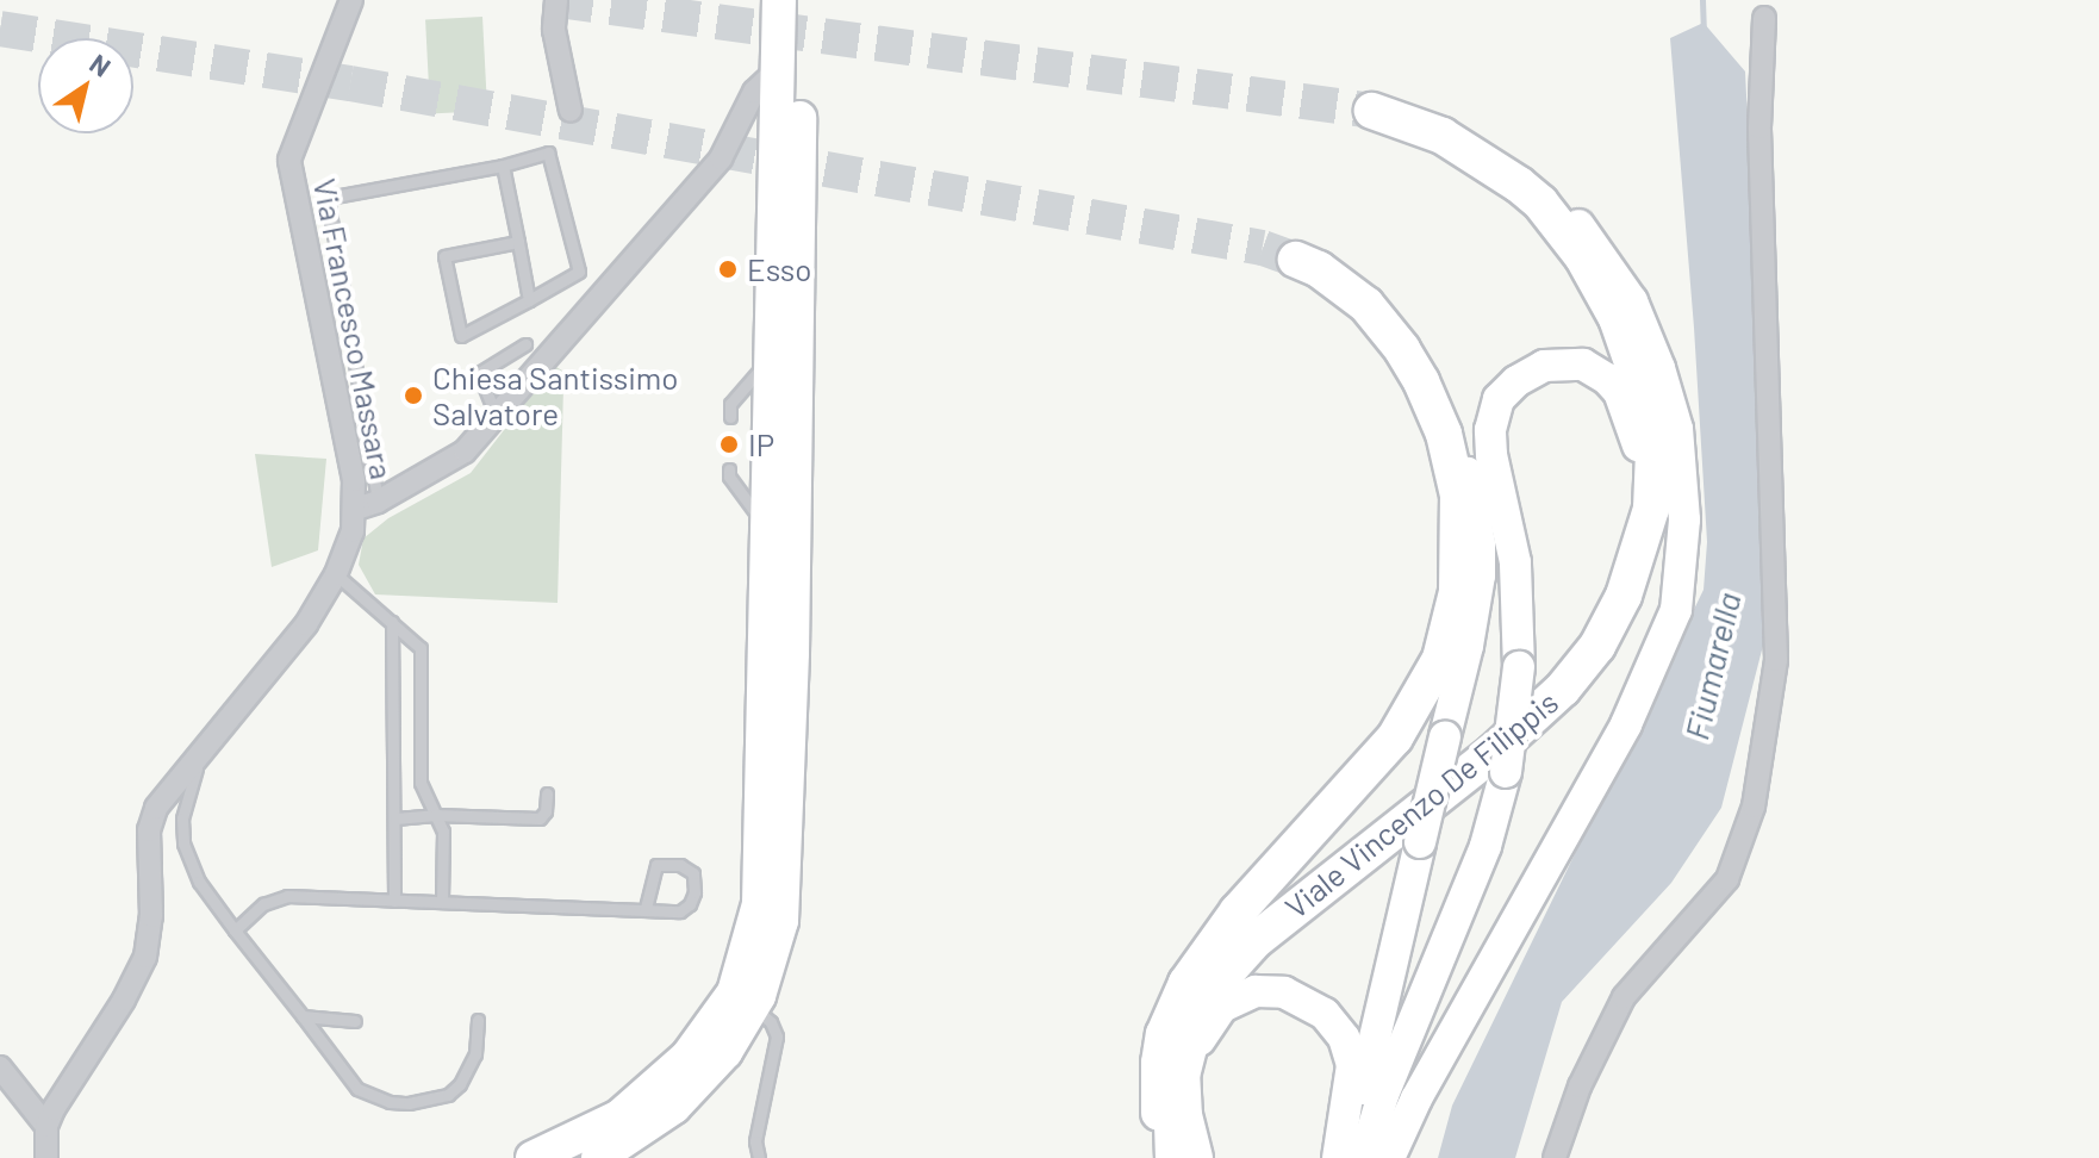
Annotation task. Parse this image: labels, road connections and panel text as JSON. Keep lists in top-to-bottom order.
{
  "streets": {
    "highway": ["Viale Vincenzo De Filippis"],
    "street": ["Via Francesco Massara"]
  },
  "water": ["Fiumarella"],
  "places": ["Esso", "Chiesa Santissimo Salvatore", "IP"],
  "north": "top right"
}
